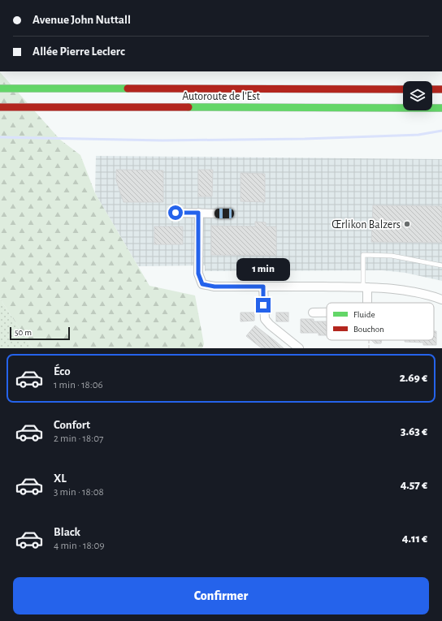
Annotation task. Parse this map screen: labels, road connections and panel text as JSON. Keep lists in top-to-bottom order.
{
  "streets": {
    "highway": ["Autoroute de l’Est"]
  },
  "places": ["Œrlikon Balzers"],
  "legend": ["Fluide", "Bouchon"],
  "scale_bar": "50 m",
  "page": {
    "banner": ["Avenue John Nuttall", "Allée Pierre Leclerc"],
    "bubble": "1 min",
    "scale": "50 m",
    "list": [
      {
        "name": "Éco",
        "note": "1 min · 18:06",
        "value": "2.69 €"
      },
      {
        "name": "Confort",
        "note": "2 min · 18:07",
        "value": "3.63 €"
      },
      {
        "name": "XL",
        "note": "3 min · 18:08",
        "value": "4.57 €"
      },
      {
        "name": "Black",
        "note": "4 min · 18:09",
        "value": "4.11 €"
      }
    ],
    "buttons": "Confirmer"
  }
}
